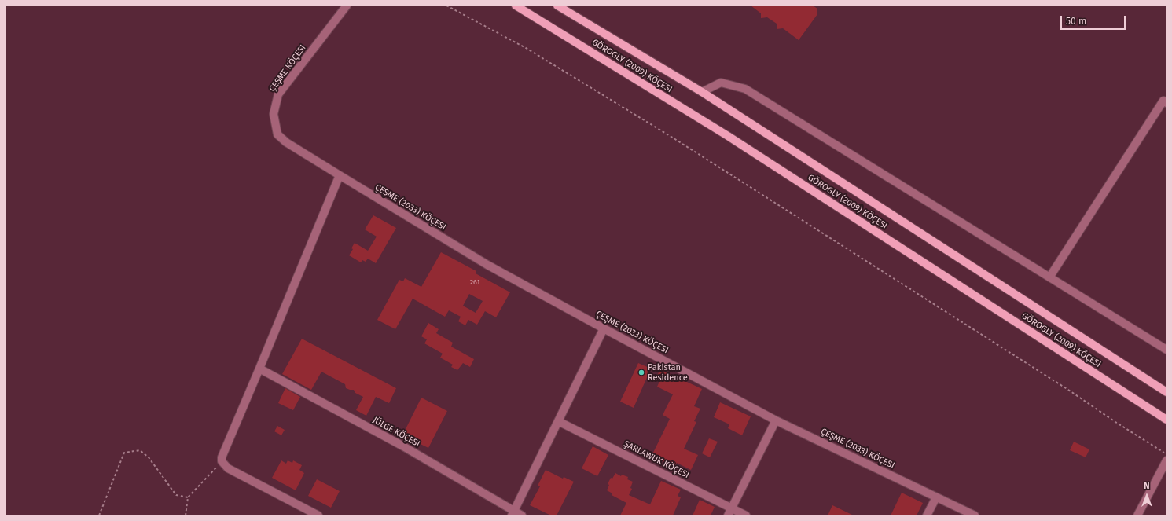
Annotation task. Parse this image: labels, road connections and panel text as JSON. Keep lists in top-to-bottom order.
{
  "streets": {
    "main road": ["GÖROGLY (2009) KÖÇESI"],
    "street": [
      "ÇEŞME KÖÇESI",
      "ÇEŞME (2033) KÖÇESI",
      "JÜLGE KÖÇESI",
      "ŞARLAWUK KÖÇESI"
    ]
  },
  "crossings": [
    ["ÇEŞME KÖÇESI", "ÇEŞME (2033) KÖÇESI"]
  ],
  "places": ["Pakistan Residence"],
  "house_numbers": ["261"],
  "scale_bar": "50 m",
  "north": "top"
}
